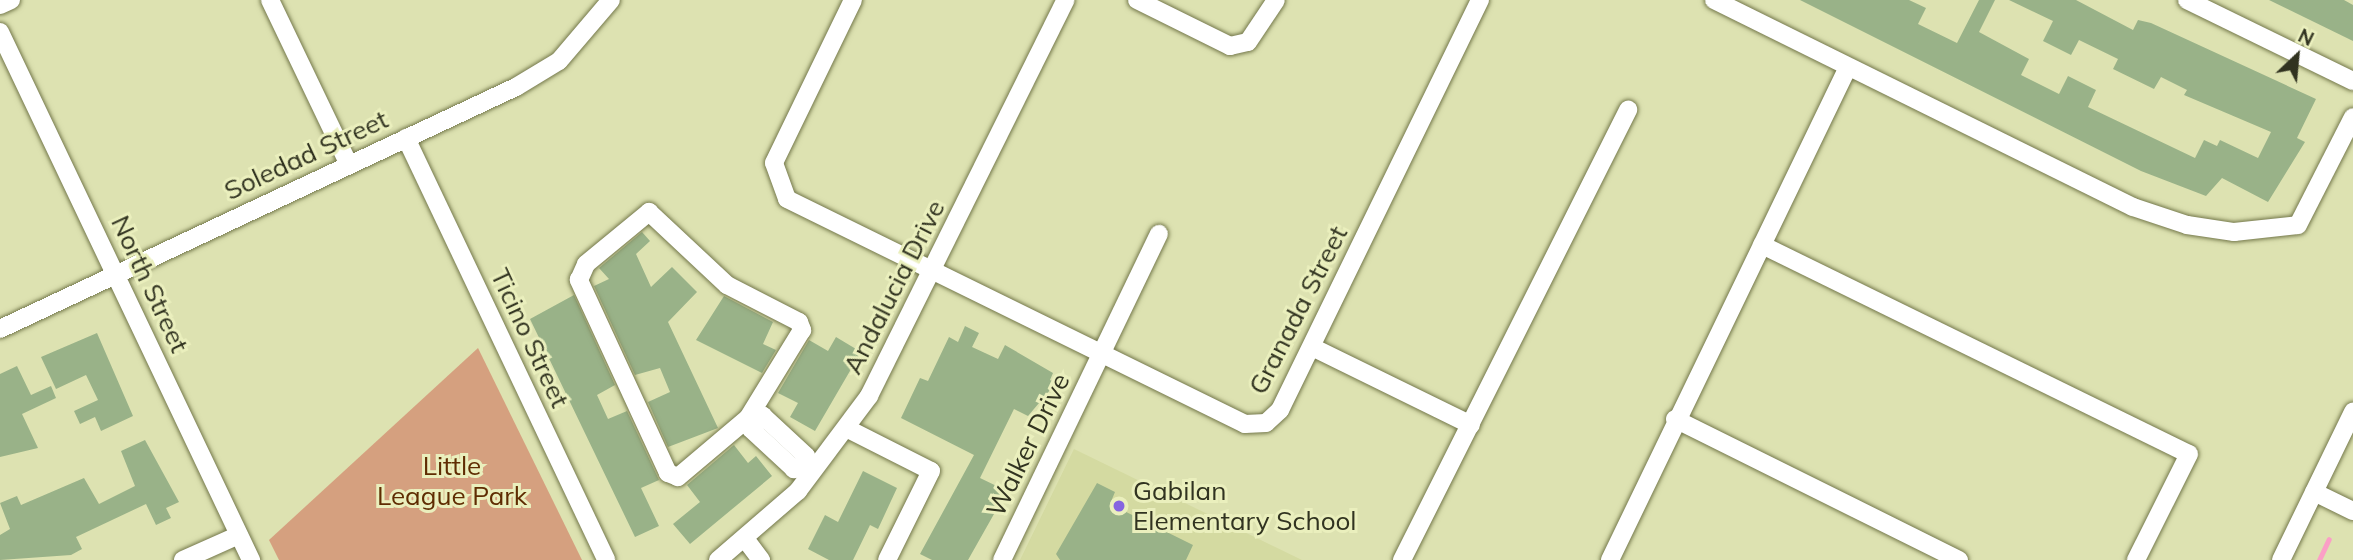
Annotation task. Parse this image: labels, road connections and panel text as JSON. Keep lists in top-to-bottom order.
{
  "streets": {
    "street": [
      "Soledad Street",
      "North Street",
      "Andalucia Drive",
      "Granada Street",
      "Ticino Street",
      "Walker Drive"
    ]
  },
  "crossings": [
    ["Soledad Street", "North Street"],
    ["Soledad Street", "Ticino Street"],
    ["Andalucia Drive", "Granada Street"],
    ["Granada Street", "Walker Drive"]
  ],
  "parks": ["Little League Park"],
  "places": ["Gabilan Elementary School"],
  "north": "top right"
}
